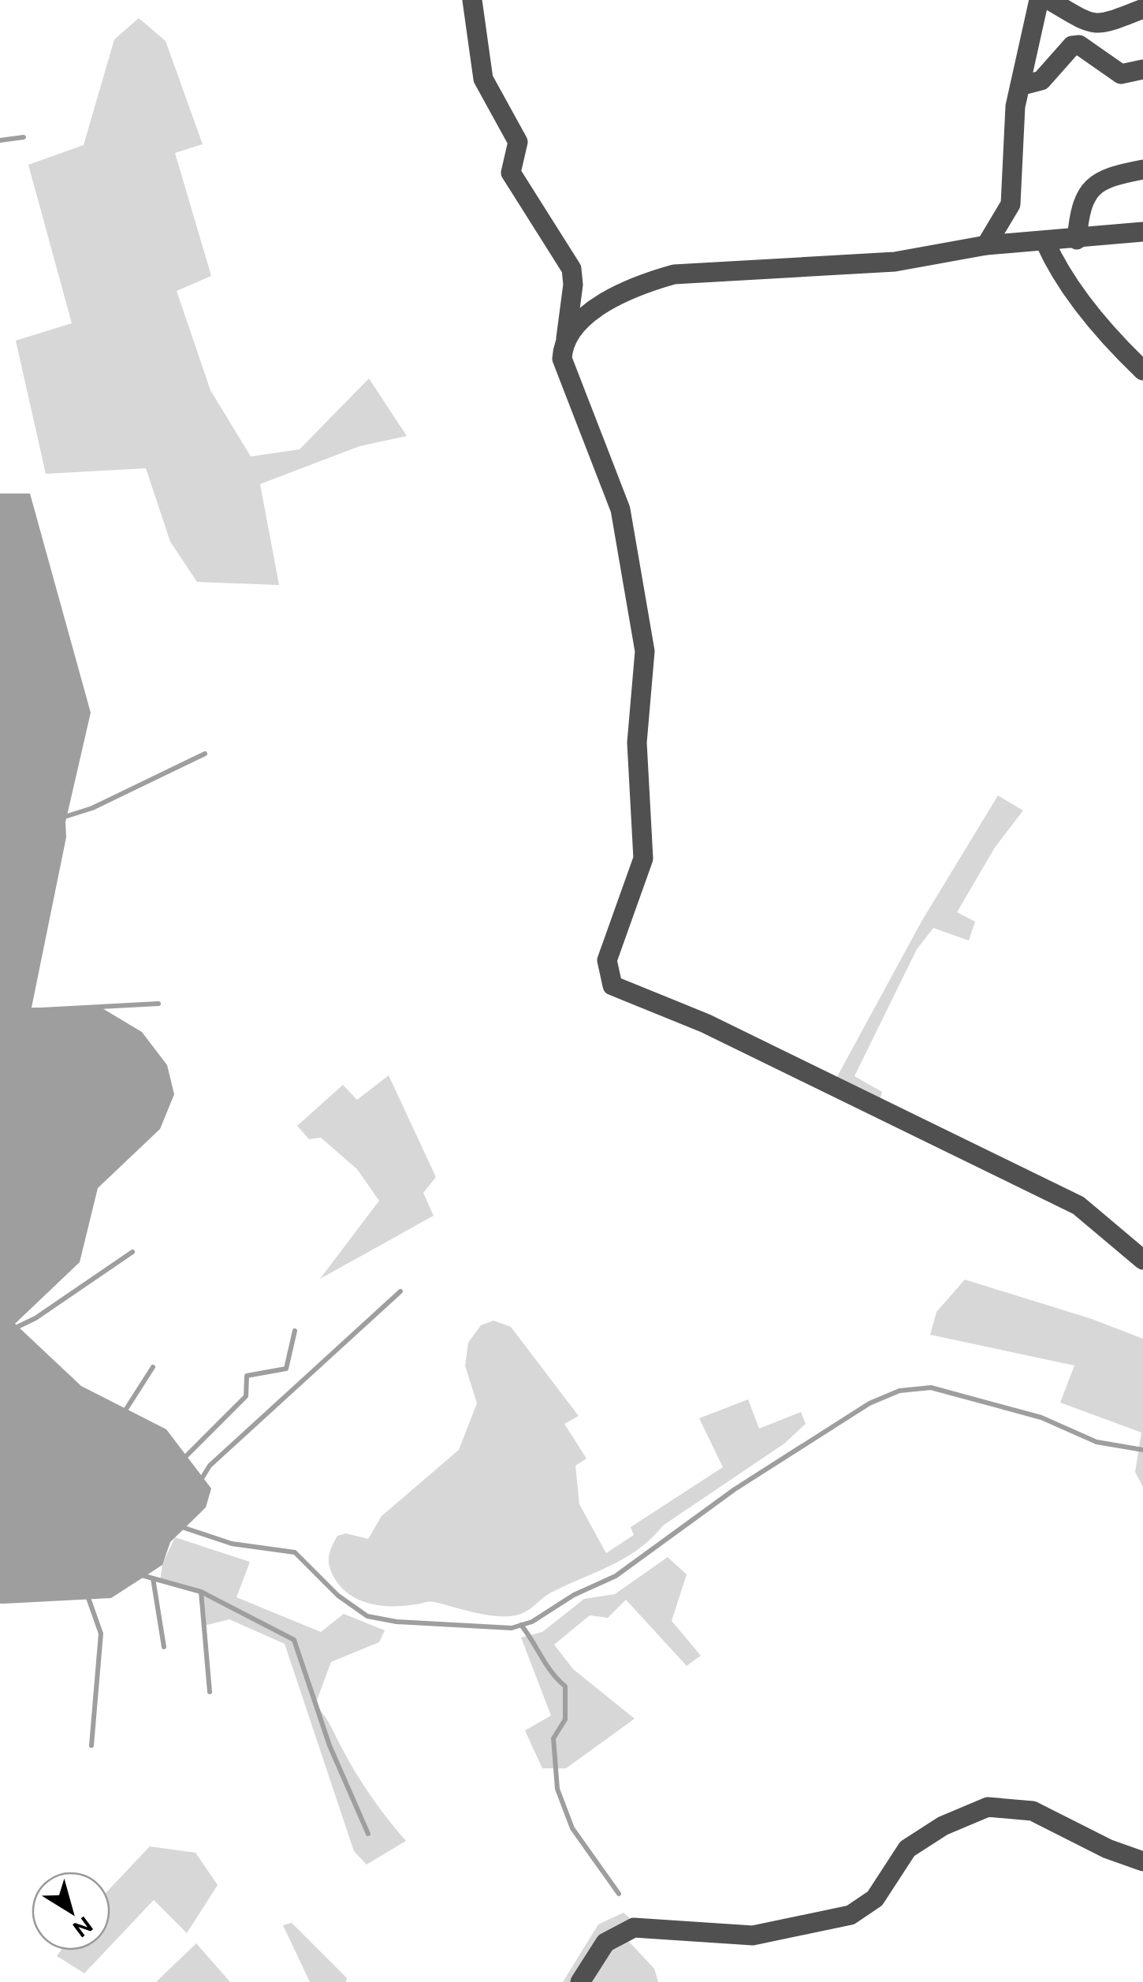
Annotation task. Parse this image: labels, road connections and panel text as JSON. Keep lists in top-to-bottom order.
{
  "north": "bottom right"
}
